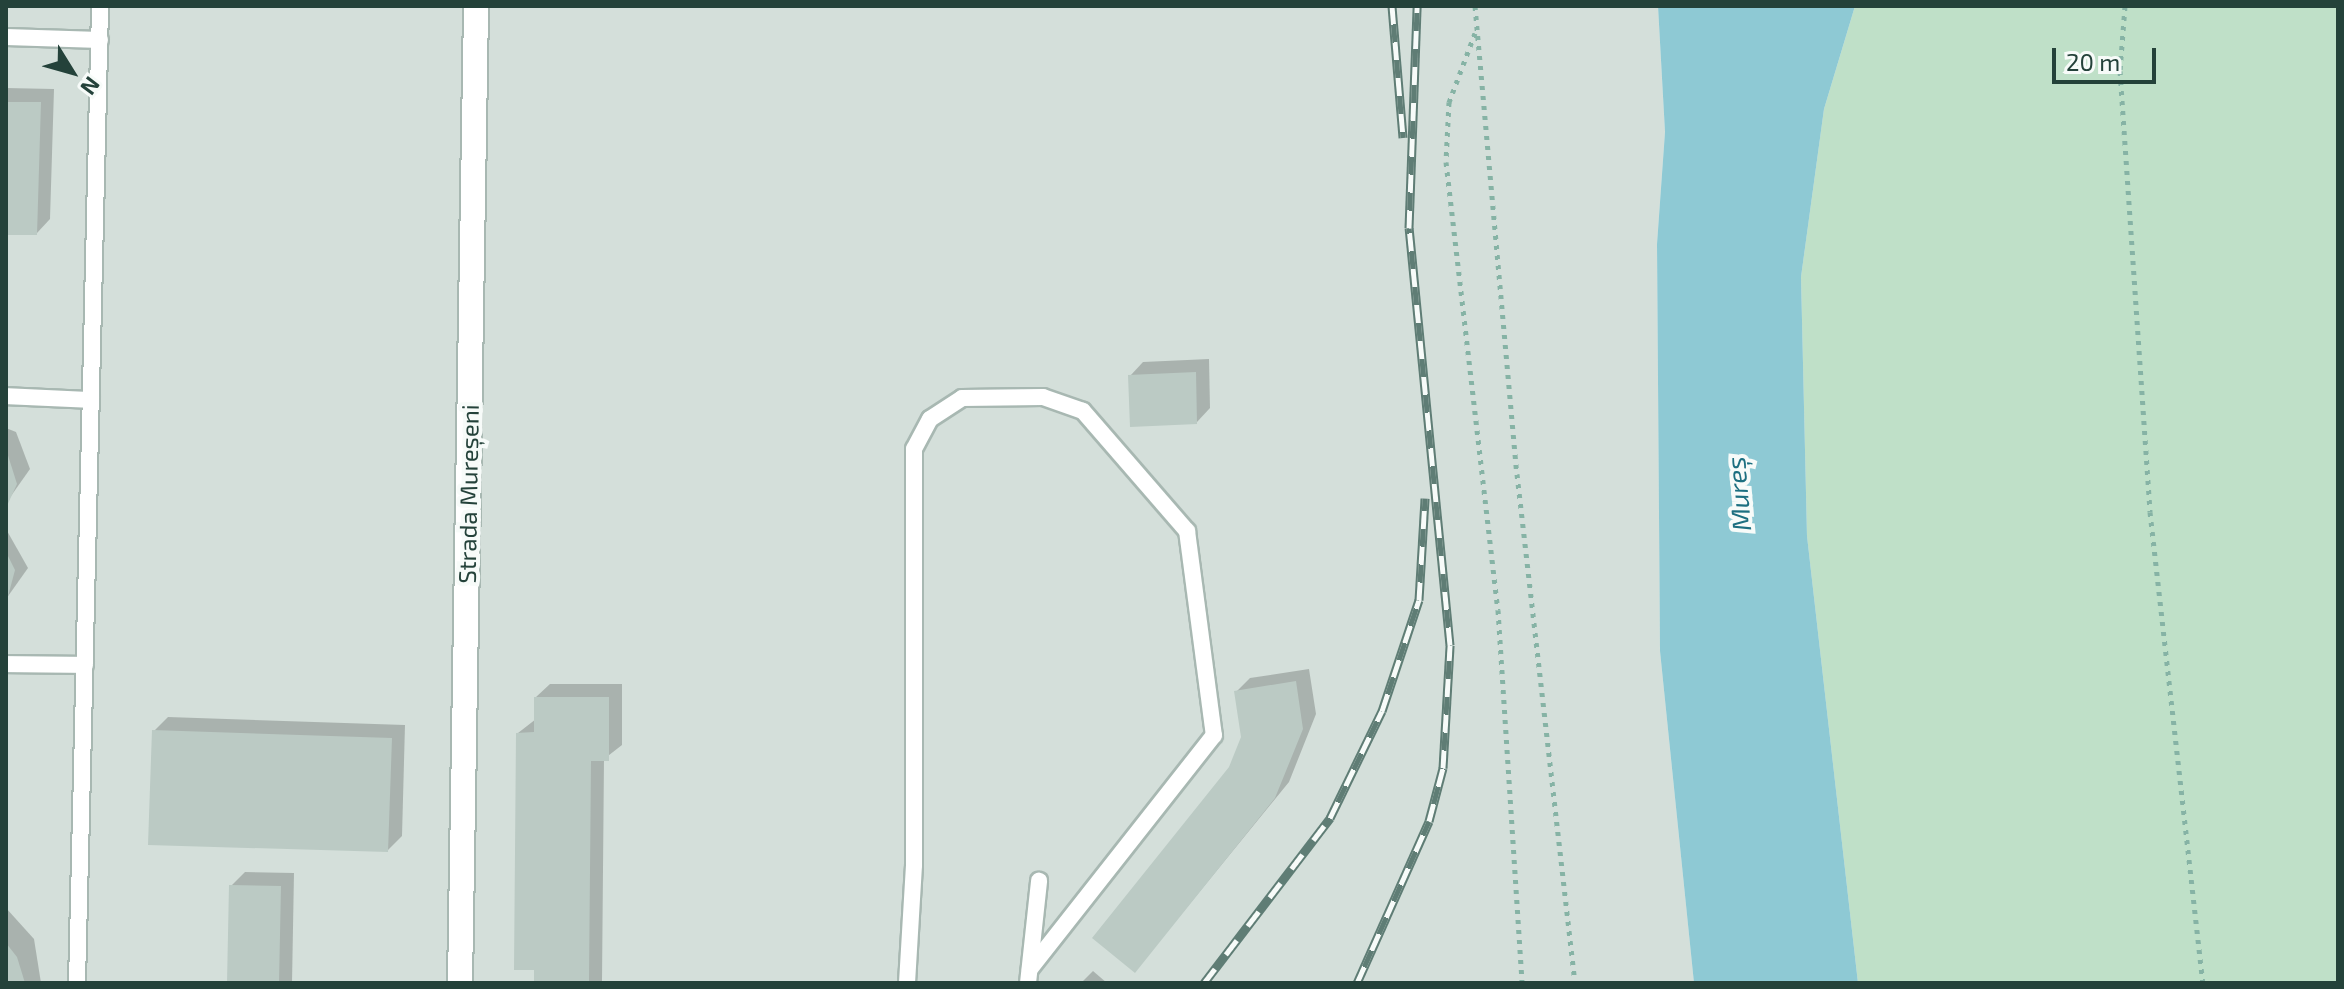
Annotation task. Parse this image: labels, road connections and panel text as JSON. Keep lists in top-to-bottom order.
{
  "streets": {
    "street": ["Strada Mureșeni"]
  },
  "water": ["Mureș"],
  "scale_bar": "20 m",
  "north": "bottom right"
}
